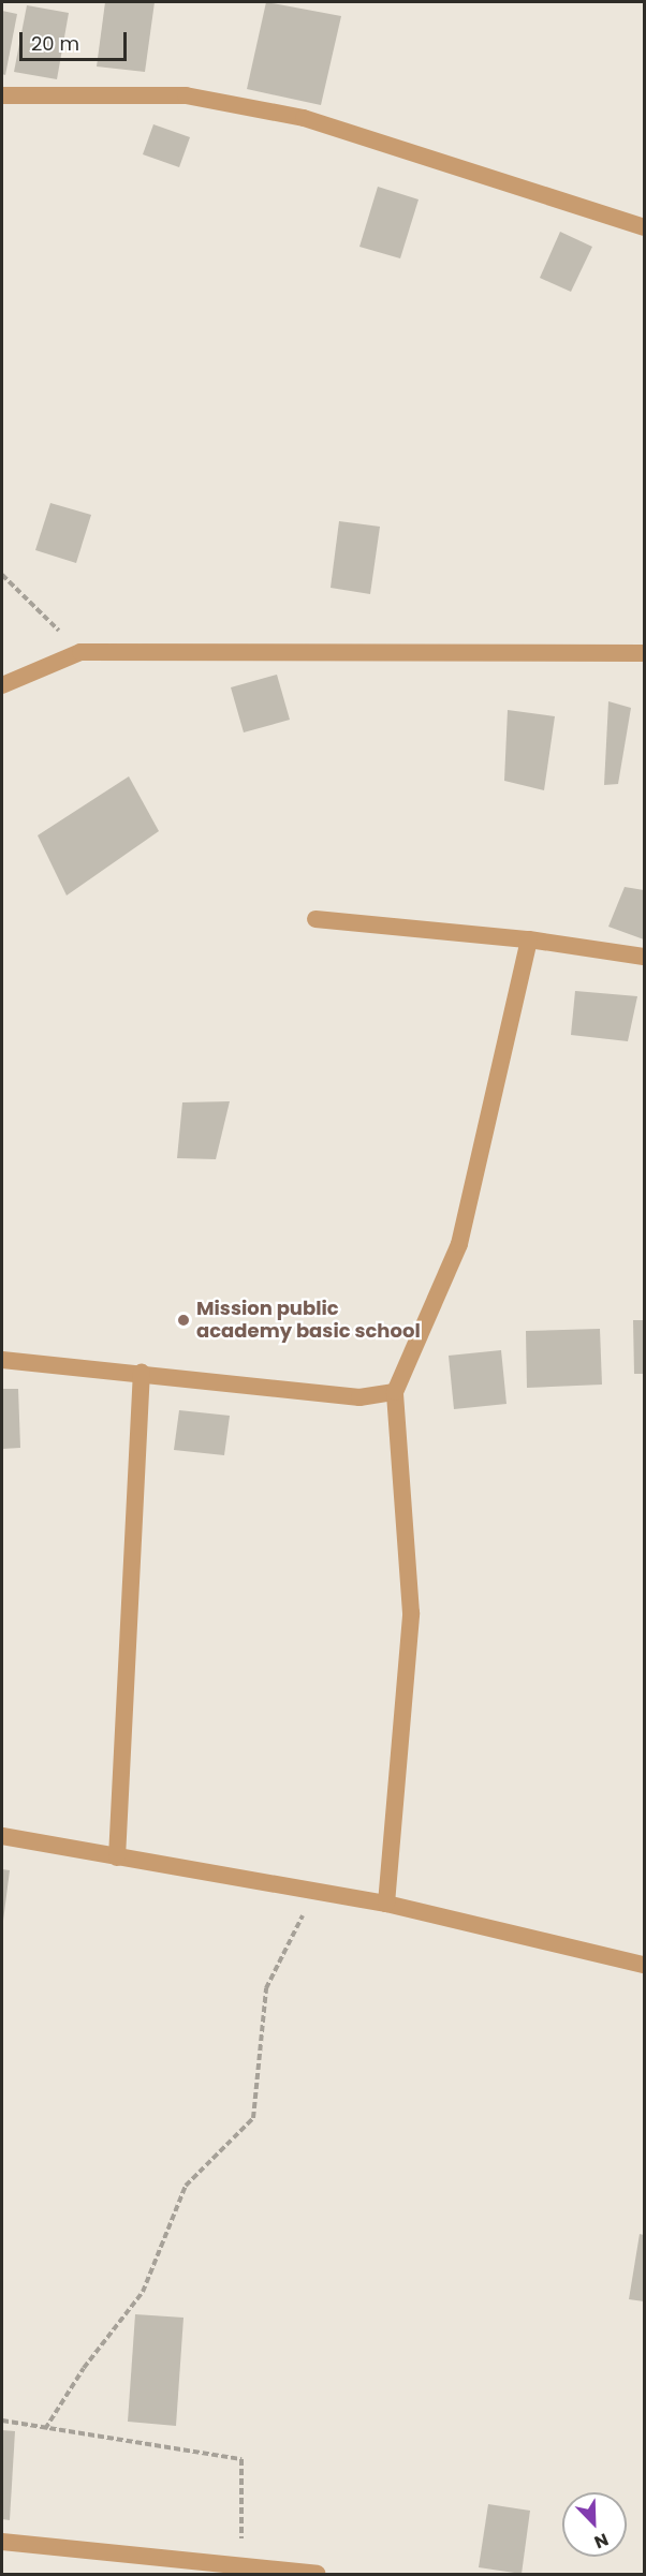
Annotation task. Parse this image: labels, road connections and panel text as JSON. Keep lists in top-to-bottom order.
{
  "places": ["Mission public academy basic school"],
  "scale_bar": "20 m",
  "north": "bottom right"
}
